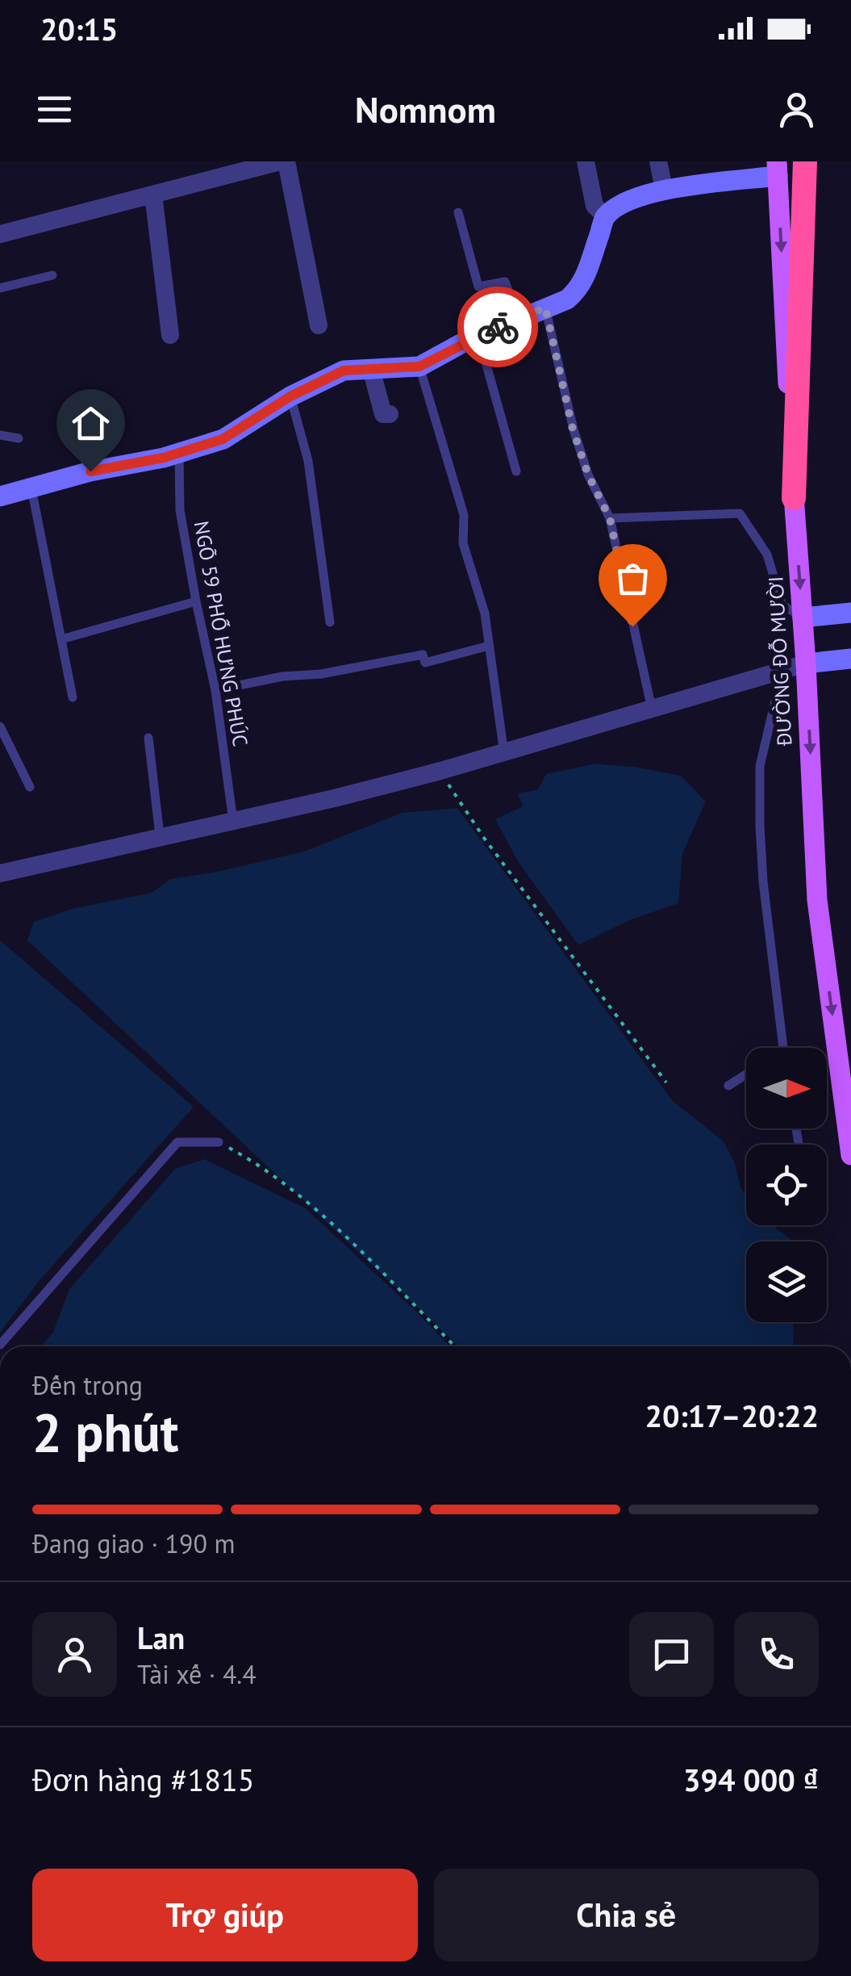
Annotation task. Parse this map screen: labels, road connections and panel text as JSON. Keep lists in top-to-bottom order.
{
  "streets": {
    "main road": ["ĐƯỜNG ĐỖ MƯỜI"],
    "lane": ["NGÕ 59 PHỐ HƯNG PHÚC"]
  },
  "one_way": ["ĐƯỜNG ĐỖ MƯỜI"],
  "north": "right",
  "page": {
    "status": "20:15",
    "header": "Nomnom",
    "heading": ["2 phút", "Đến trong", "20:17–20:22"],
    "panel": [
      "Lan",
      "Tài xế · 4.4",
      "Đơn hàng #1815",
      "394 000 ₫"
    ],
    "bar": "Đang giao · 190 m",
    "buttons": ["Trợ giúp", "Chia sẻ"]
  }
}
